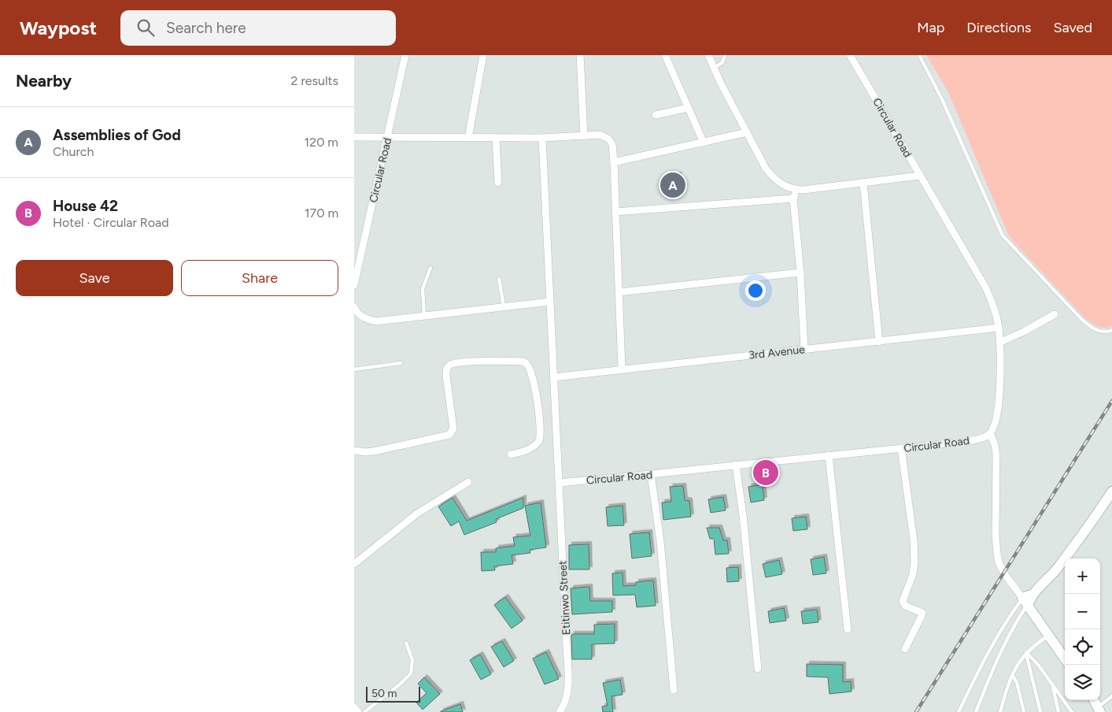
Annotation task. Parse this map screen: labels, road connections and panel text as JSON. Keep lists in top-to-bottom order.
{
  "streets": {
    "street": ["Circular Road", "3rd Avenue", "Etitinwo Street"]
  },
  "crossings": [
    ["Circular Road", "3rd Avenue"],
    ["Circular Road", "Etitinwo Street"],
    ["3rd Avenue", "Etitinwo Street"]
  ],
  "scale_bar": "50 m",
  "page": {
    "header": "Waypost",
    "search": "Search here",
    "nav": ["Map", "Directions", "Saved"],
    "heading": ["Nearby", "2 results"],
    "list": [
      {
        "mark": "A",
        "name": "Assemblies of God",
        "note": "Church",
        "value": "120 m"
      },
      {
        "mark": "B",
        "name": "House 42",
        "note": "Hotel · Circular Road",
        "value": "170 m"
      }
    ],
    "pins": ["A", "B"],
    "buttons": ["Save", "Share"],
    "map_buttons": ["+", "−"],
    "scale": "50 m"
  }
}
